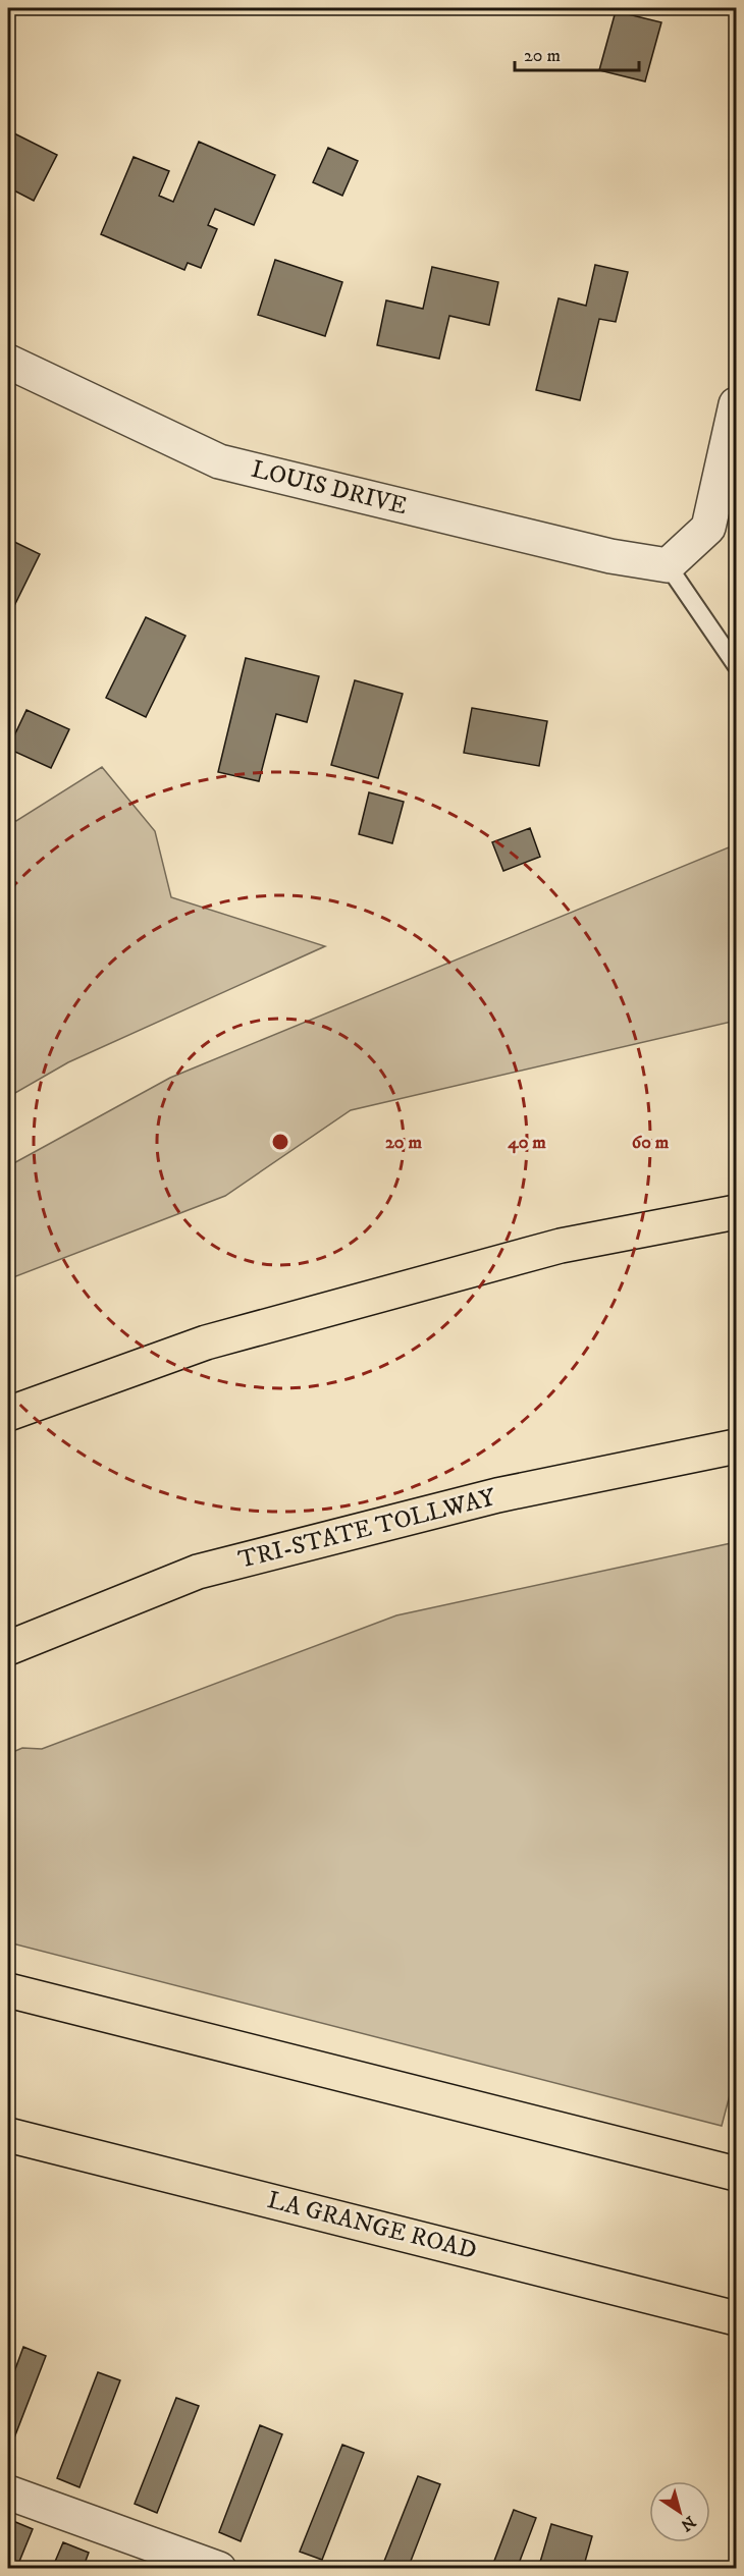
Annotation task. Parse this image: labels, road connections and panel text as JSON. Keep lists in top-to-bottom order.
{
  "streets": {
    "highway": ["TRI-STATE TOLLWAY", "LA GRANGE ROAD"],
    "street": ["LOUIS DRIVE"]
  },
  "scale_bar": "20 m",
  "north": "bottom right",
  "rings": ["20 m", "40 m", "60 m"]
}
